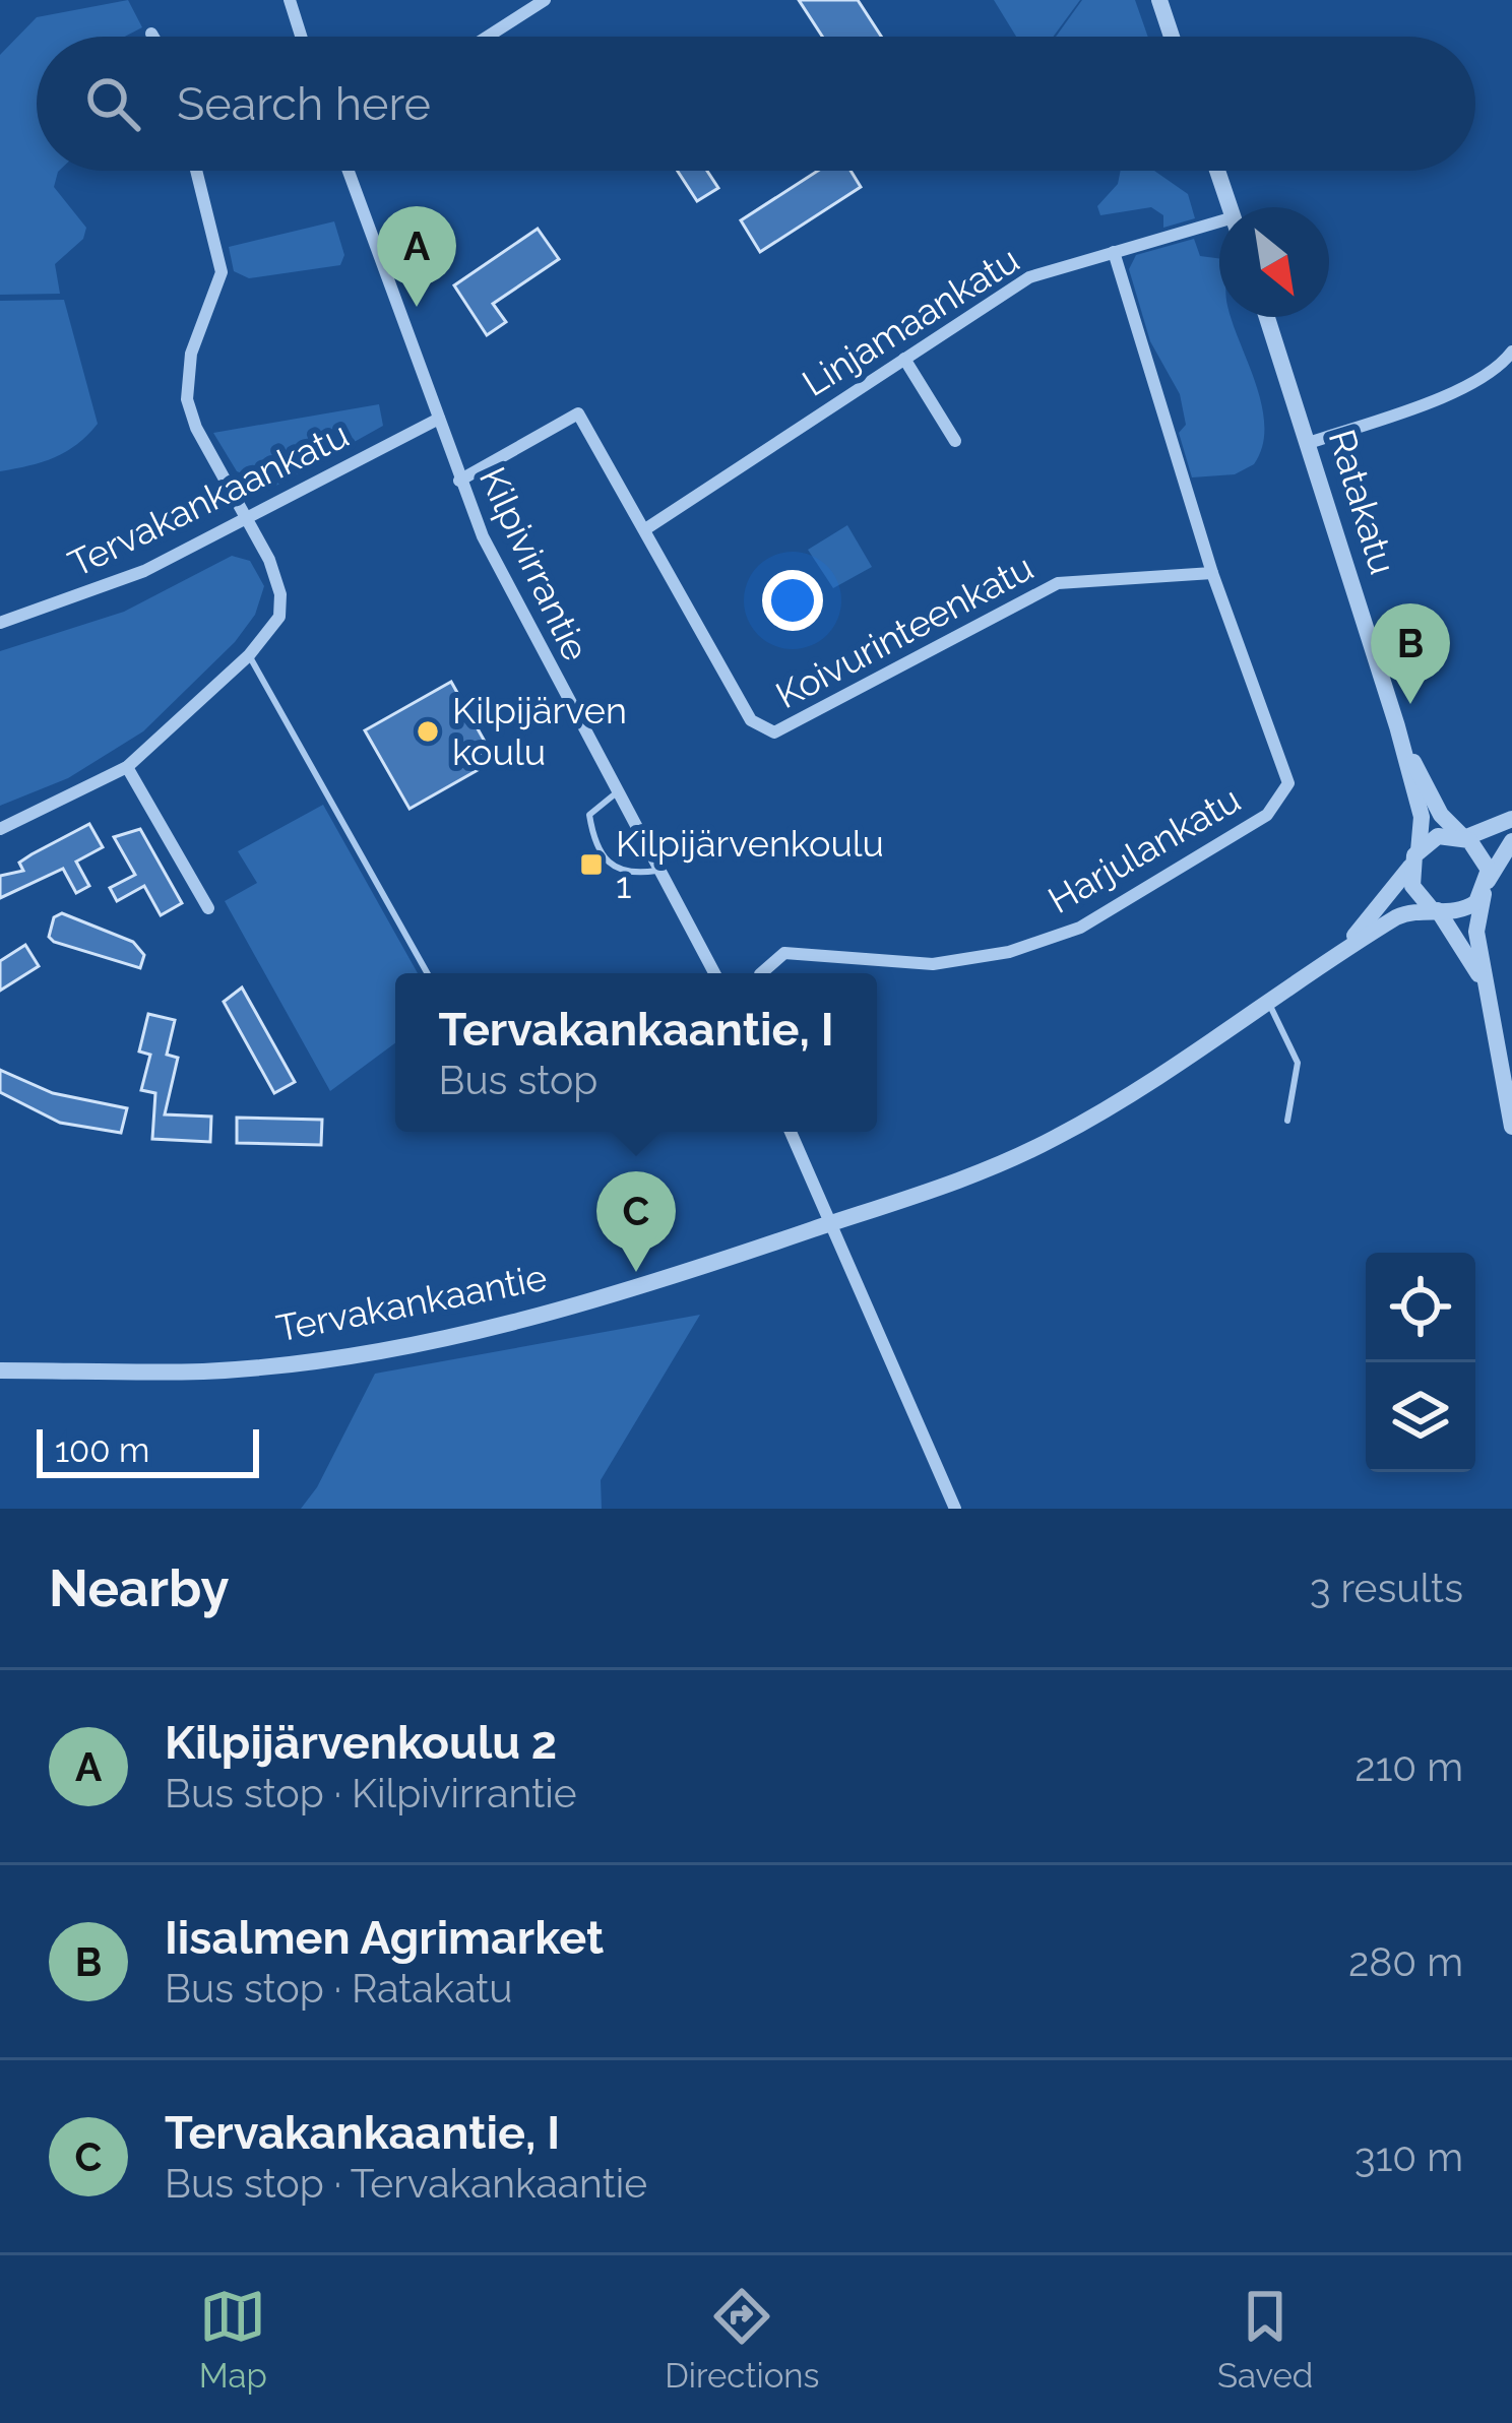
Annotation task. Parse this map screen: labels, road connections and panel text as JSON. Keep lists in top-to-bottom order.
{
  "streets": {
    "street": [
      "Linjamaankatu",
      "Tervakankaankatu",
      "Ratakatu",
      "Kilpivirrantie",
      "Koivurinteenkatu",
      "Harjulankatu",
      "Tervakankaantie"
    ]
  },
  "crossings": [
    ["Linjamaankatu", "Koivurinteenkatu"],
    ["Linjamaankatu", "Harjulankatu"],
    ["Tervakankaankatu", "Kilpivirrantie"],
    ["Ratakatu", "Tervakankaantie"],
    ["Kilpivirrantie", "Koivurinteenkatu"],
    ["Koivurinteenkatu", "Harjulankatu"]
  ],
  "places": {
    "other": ["Kilpijärven koulu"],
    "transit": ["Kilpijärvenkoulu 1"]
  },
  "scale_bar": "100 m",
  "north": "bottom right",
  "page": {
    "search": "Search here",
    "pins": ["A", "B", "C"],
    "popup": ["Tervakankaantie, I", "Bus stop"],
    "scale": "100 m",
    "heading": ["Nearby", "3 results"],
    "list": [
      {
        "mark": "A",
        "name": "Kilpijärvenkoulu 2",
        "note": "Bus stop · Kilpivirrantie",
        "value": "210 m"
      },
      {
        "mark": "B",
        "name": "Iisalmen Agrimarket",
        "note": "Bus stop · Ratakatu",
        "value": "280 m"
      },
      {
        "mark": "C",
        "name": "Tervakankaantie, I",
        "note": "Bus stop · Tervakankaantie",
        "value": "310 m"
      }
    ],
    "nav": ["Map", "Directions", "Saved"]
  }
}
